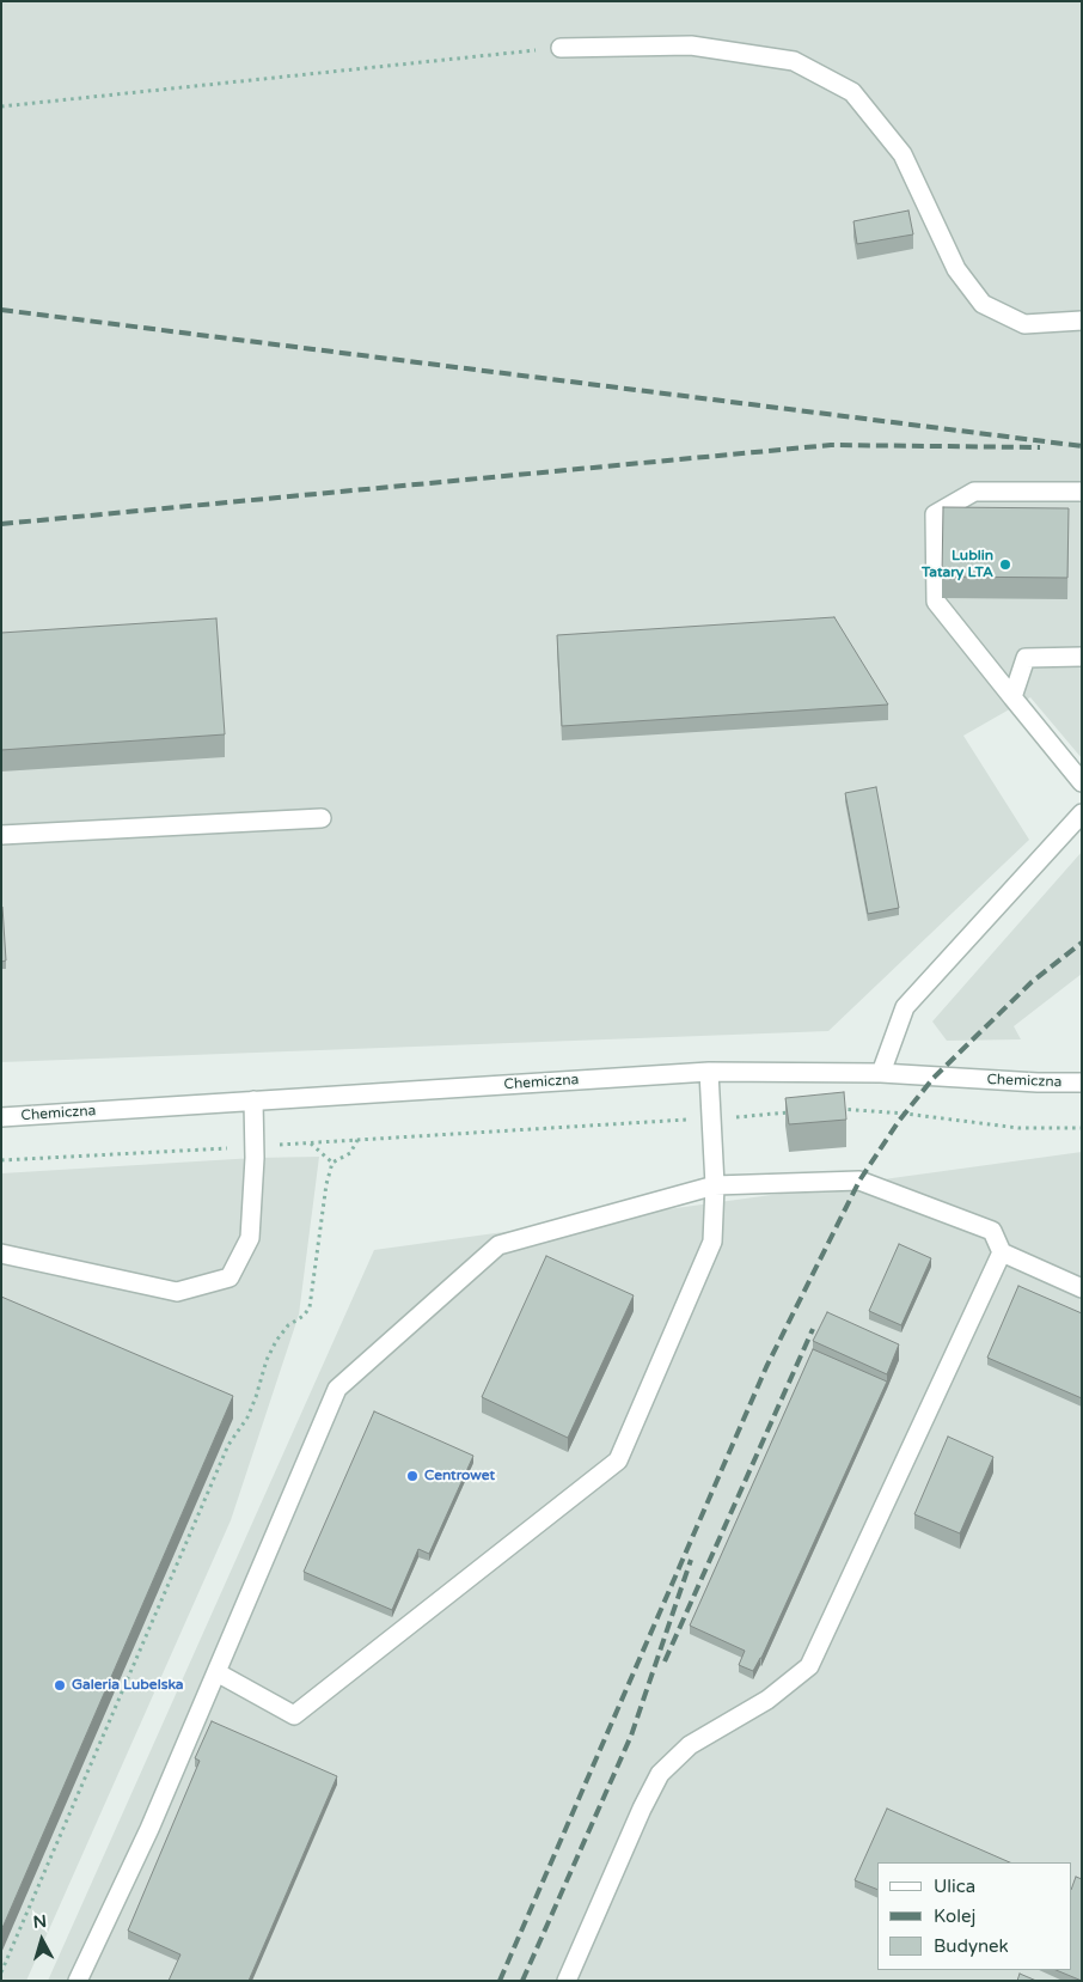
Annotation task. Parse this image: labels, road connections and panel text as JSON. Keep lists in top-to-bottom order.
{
  "streets": {
    "street": ["Chemiczna"]
  },
  "places": ["Lublin Tatary LTA", "Centrowet", "Galeria Lubelska"],
  "legend": ["Ulica", "Kolej", "Budynek"],
  "north": "top"
}
